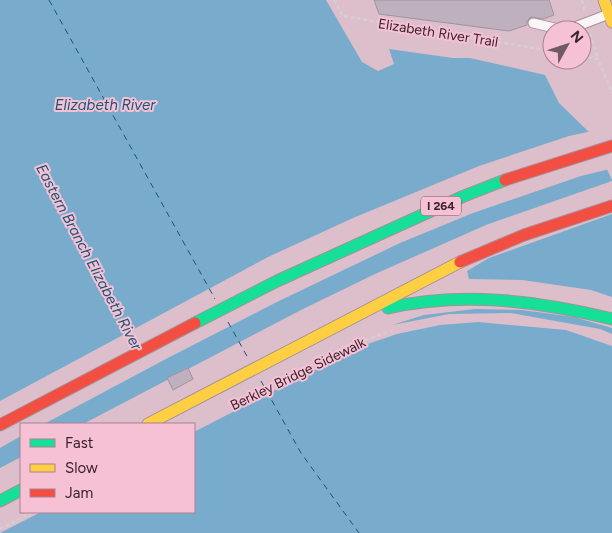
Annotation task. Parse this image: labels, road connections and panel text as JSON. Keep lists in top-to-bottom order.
{
  "streets": {
    "main road": ["I 264"],
    "path": ["Elizabeth River Trail", "Berkley Bridge Sidewalk"]
  },
  "water": ["Elizabeth River", "Eastern Branch Elizabeth River"],
  "legend": ["Fast", "Slow", "Jam"],
  "north": "top right"
}
